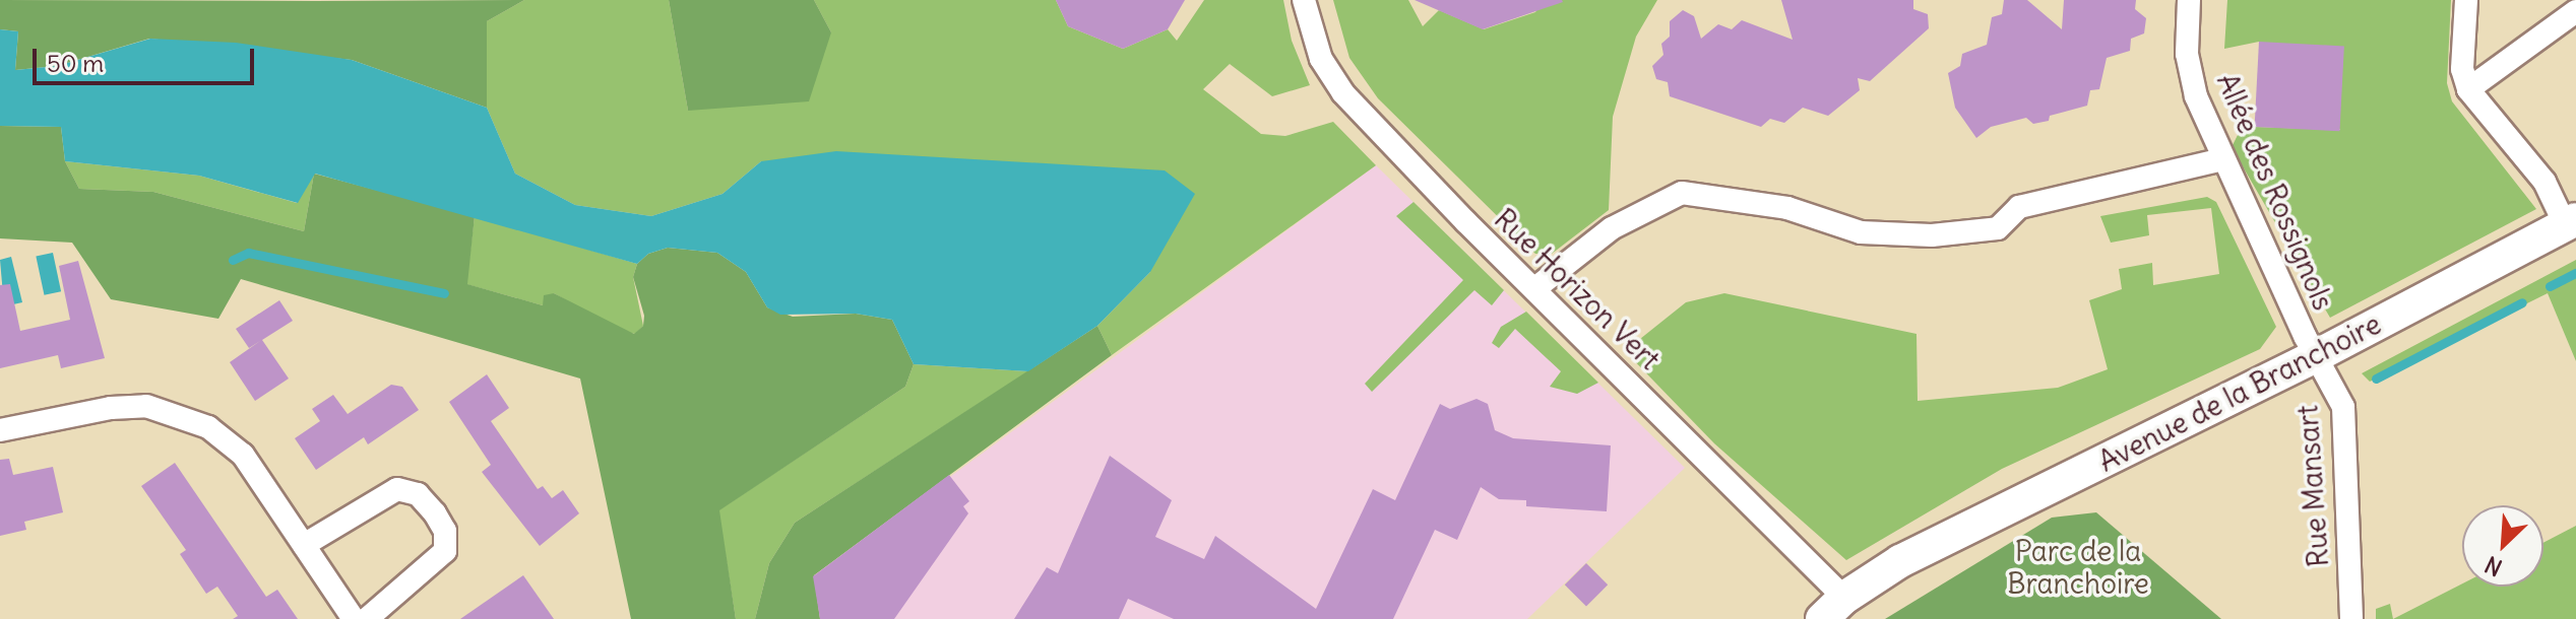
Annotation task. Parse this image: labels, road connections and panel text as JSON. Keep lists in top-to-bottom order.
{
  "streets": {
    "main road": ["Avenue de la Branchoire"],
    "street": ["Allée des Rossignols", "Rue Horizon Vert", "Rue Mansart"]
  },
  "crossings": [
    ["Allée des Rossignols", "Avenue de la Branchoire"],
    ["Allée des Rossignols", "Rue Mansart"],
    ["Rue Horizon Vert", "Avenue de la Branchoire"],
    ["Avenue de la Branchoire", "Rue Mansart"]
  ],
  "parks": ["Parc de la Branchoire"],
  "scale_bar": "50 m",
  "north": "bottom left"
}
